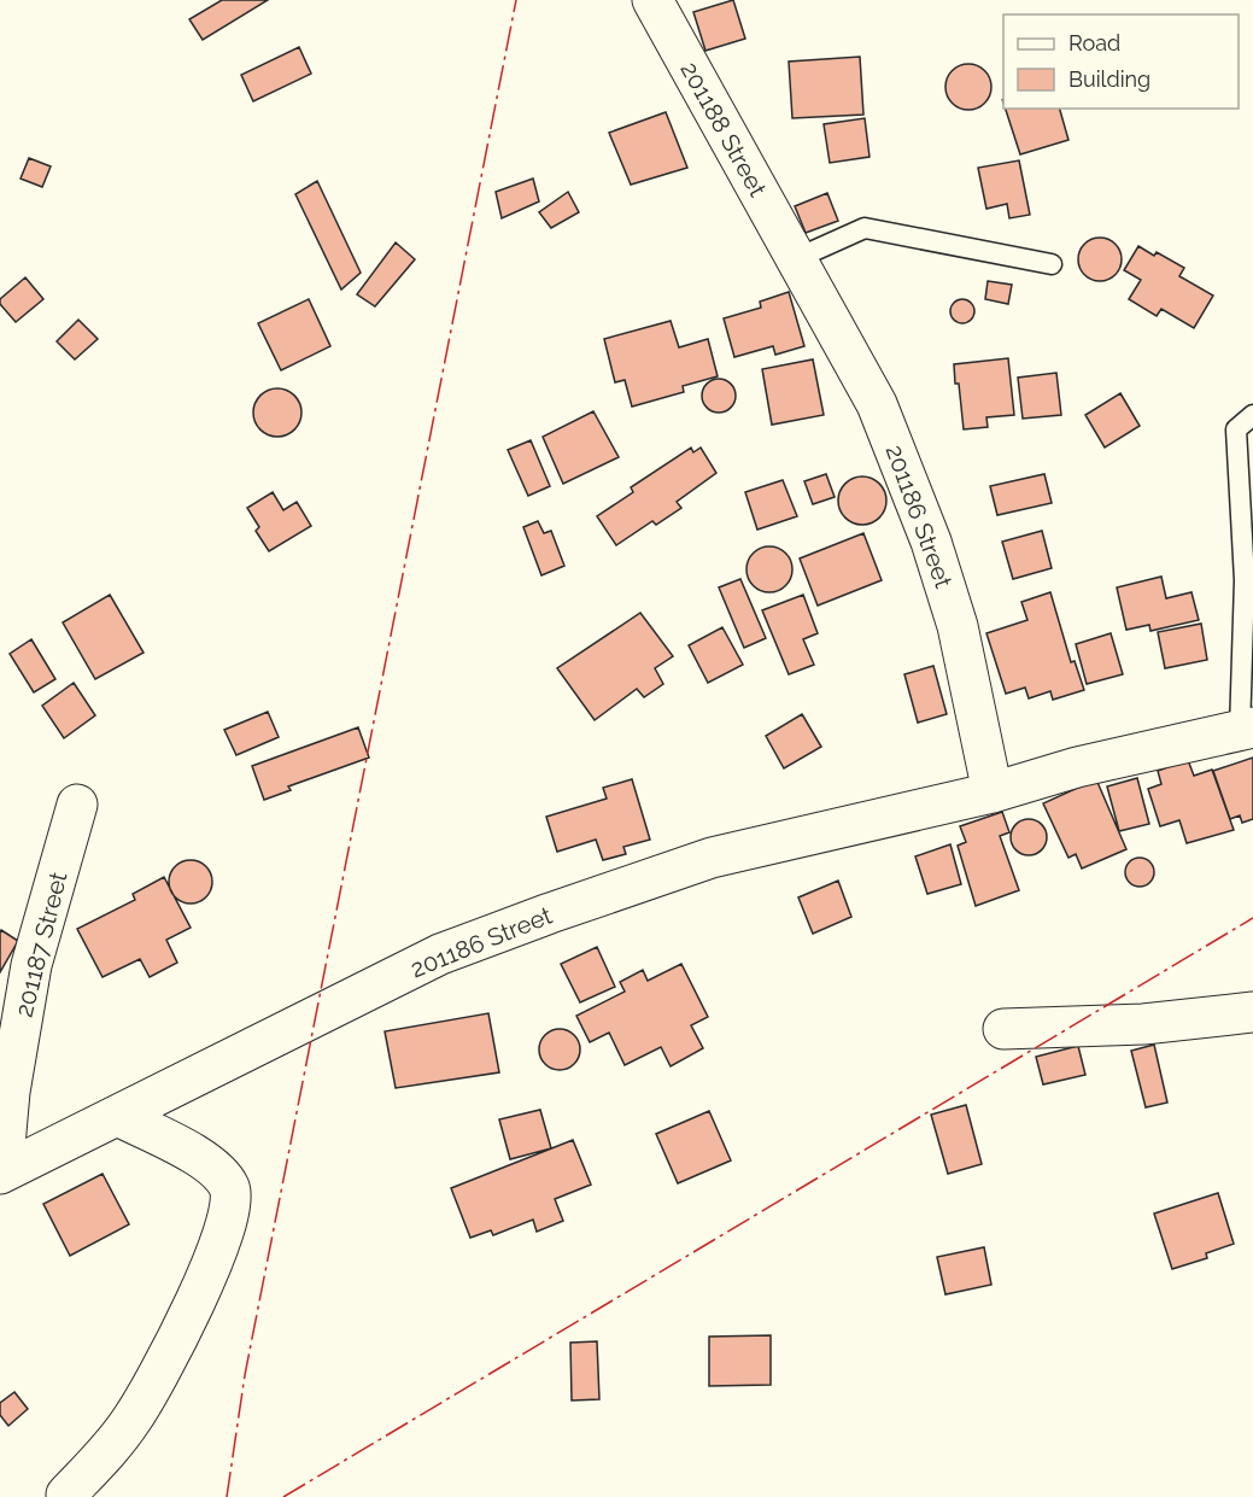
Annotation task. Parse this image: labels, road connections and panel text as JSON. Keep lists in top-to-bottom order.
{
  "streets": {
    "street": ["201188 Street", "201186 Street", "201187 Street"]
  },
  "crossings": [
    ["201188 Street", "201186 Street"],
    ["201186 Street", "201187 Street"]
  ],
  "legend": ["Road", "Building"]
}
